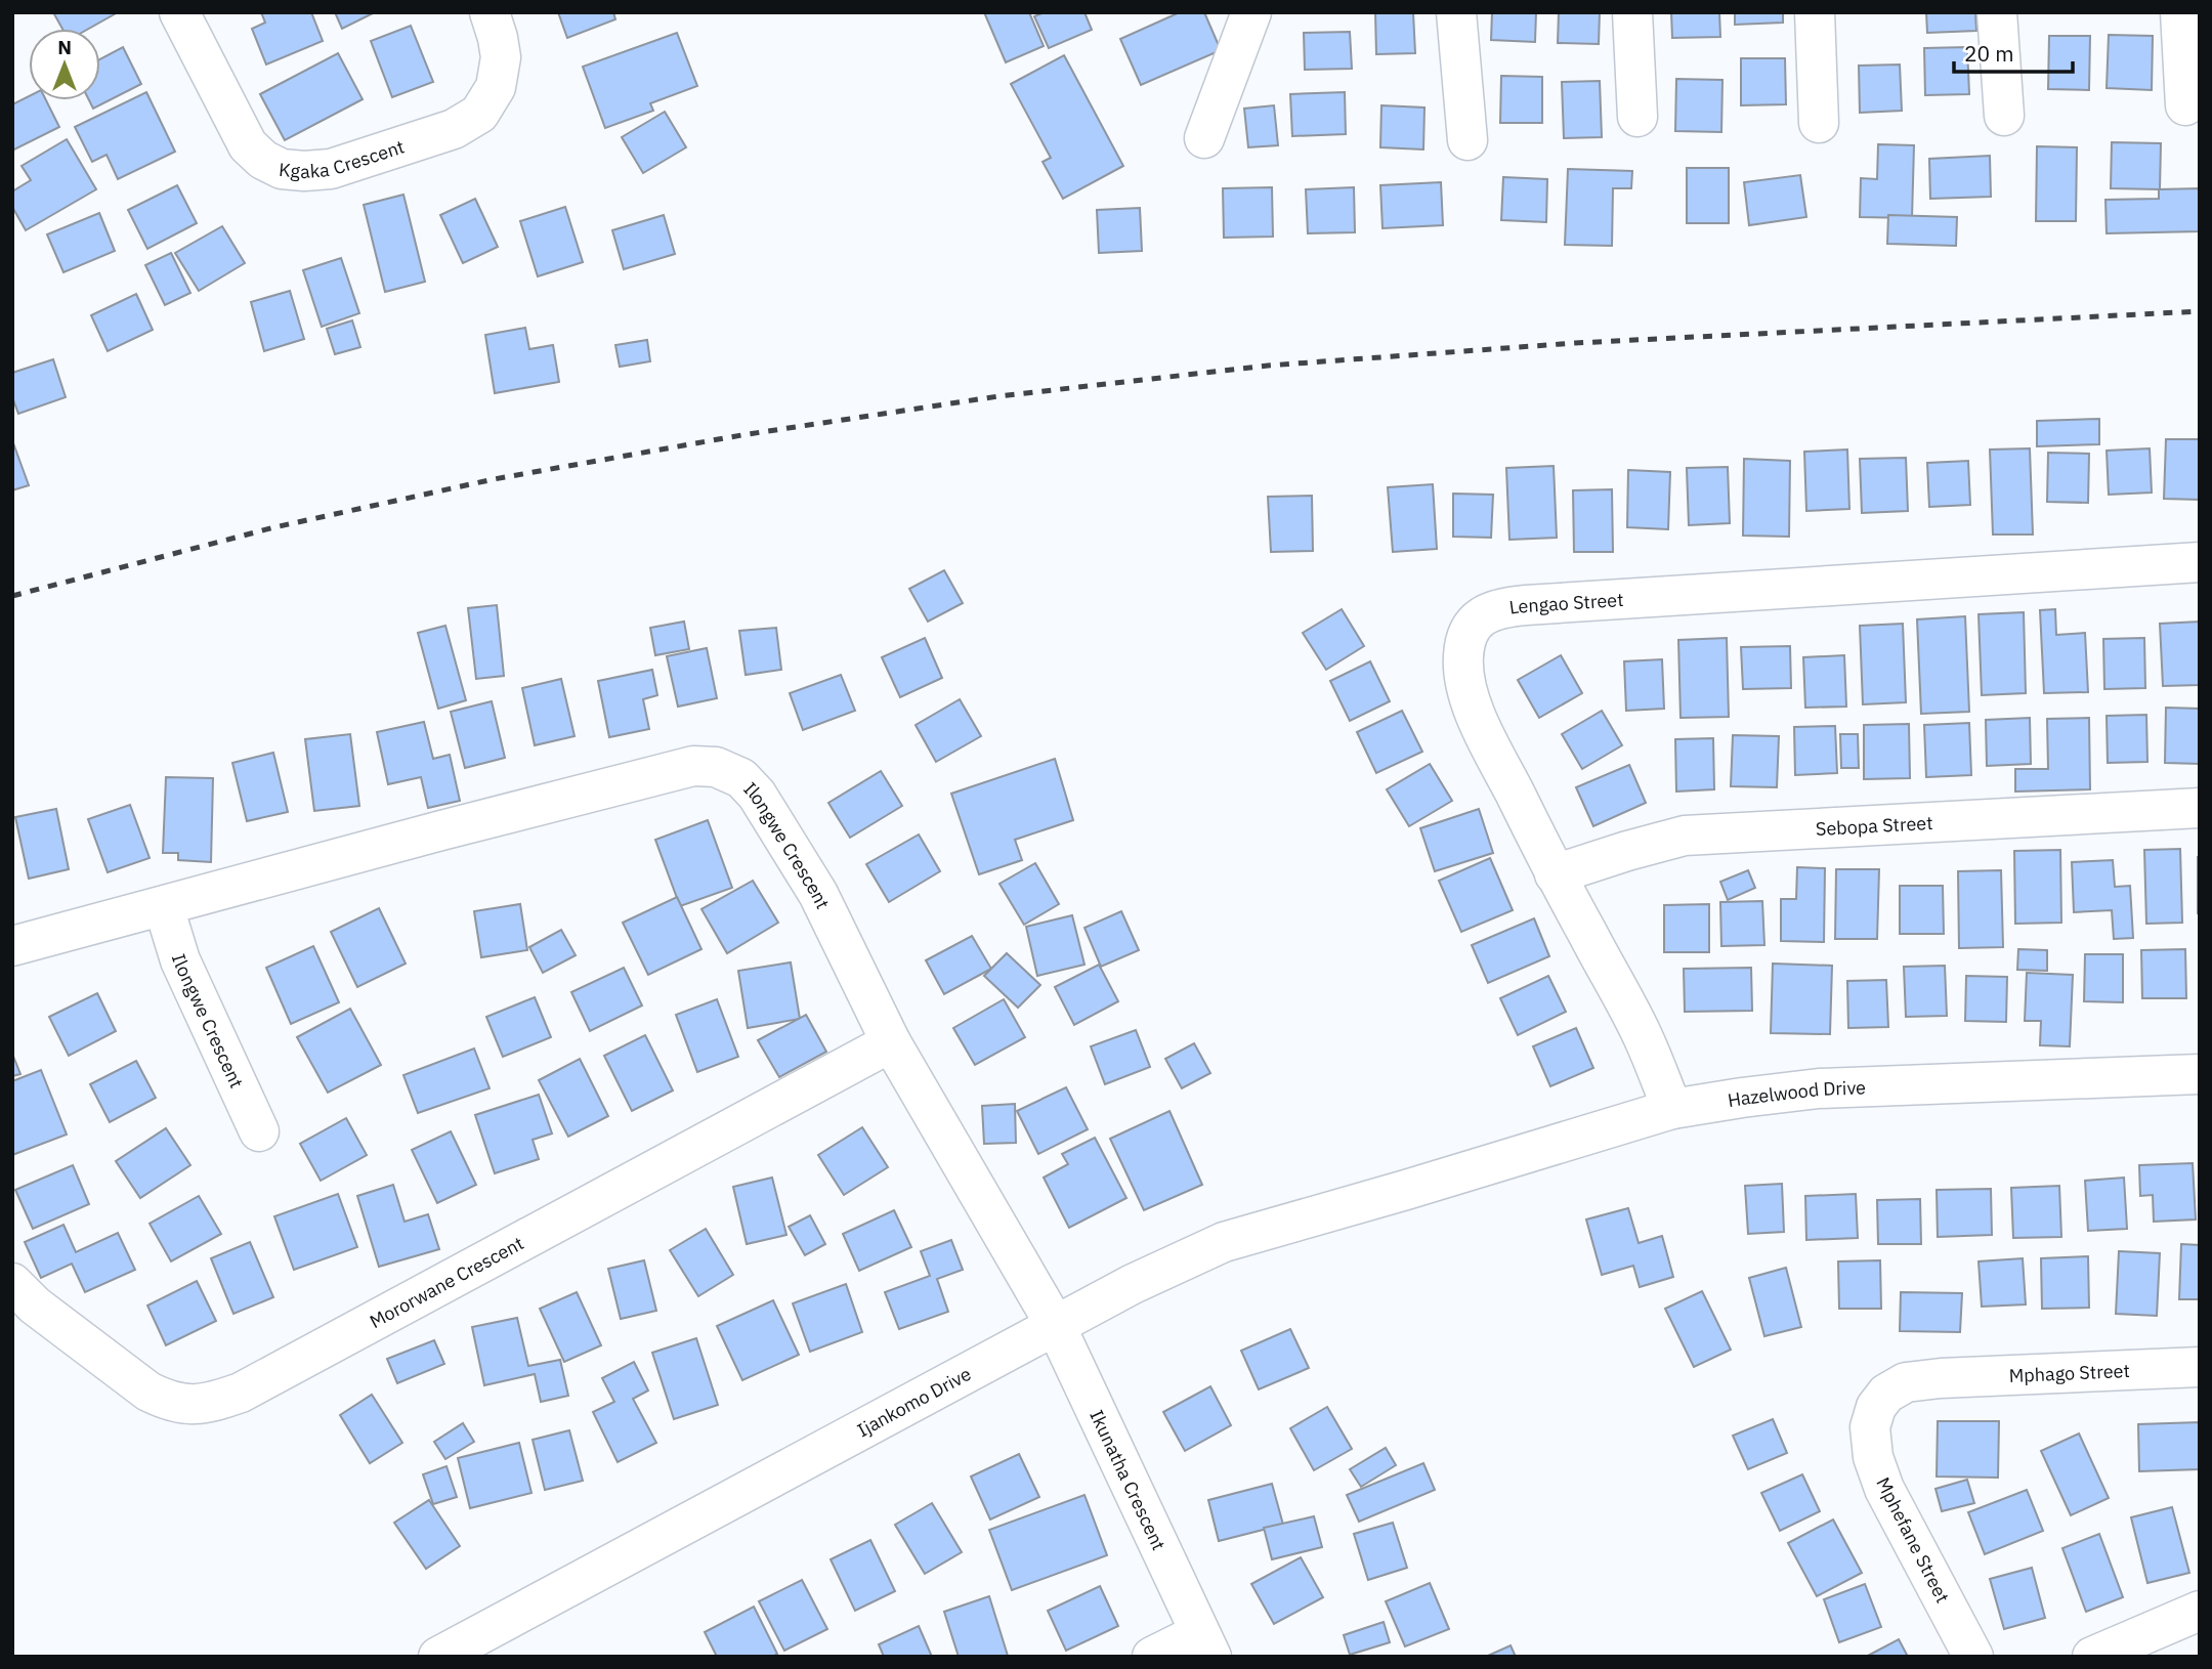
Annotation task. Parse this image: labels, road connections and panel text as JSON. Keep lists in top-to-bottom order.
{
  "streets": {
    "street": [
      "Kgaka Crescent",
      "Lengao Street",
      "Sebopa Street",
      "Ilongwe Crescent",
      "Hazelwood Drive",
      "Mororwane Crescent",
      "Mphago Street",
      "Ijankomo Drive",
      "Ikunatha Crescent",
      "Mphefane Street"
    ]
  },
  "crossings": [
    ["Lengao Street", "Sebopa Street"],
    ["Lengao Street", "Hazelwood Drive"],
    ["Ilongwe Crescent", "Mororwane Crescent"],
    ["Ilongwe Crescent", "Ijankomo Drive"],
    ["Ilongwe Crescent", "Ikunatha Crescent"],
    ["Hazelwood Drive", "Ijankomo Drive"],
    ["Mphago Street", "Mphefane Street"],
    ["Ijankomo Drive", "Ikunatha Crescent"]
  ],
  "scale_bar": "20 m",
  "north": "top"
}
